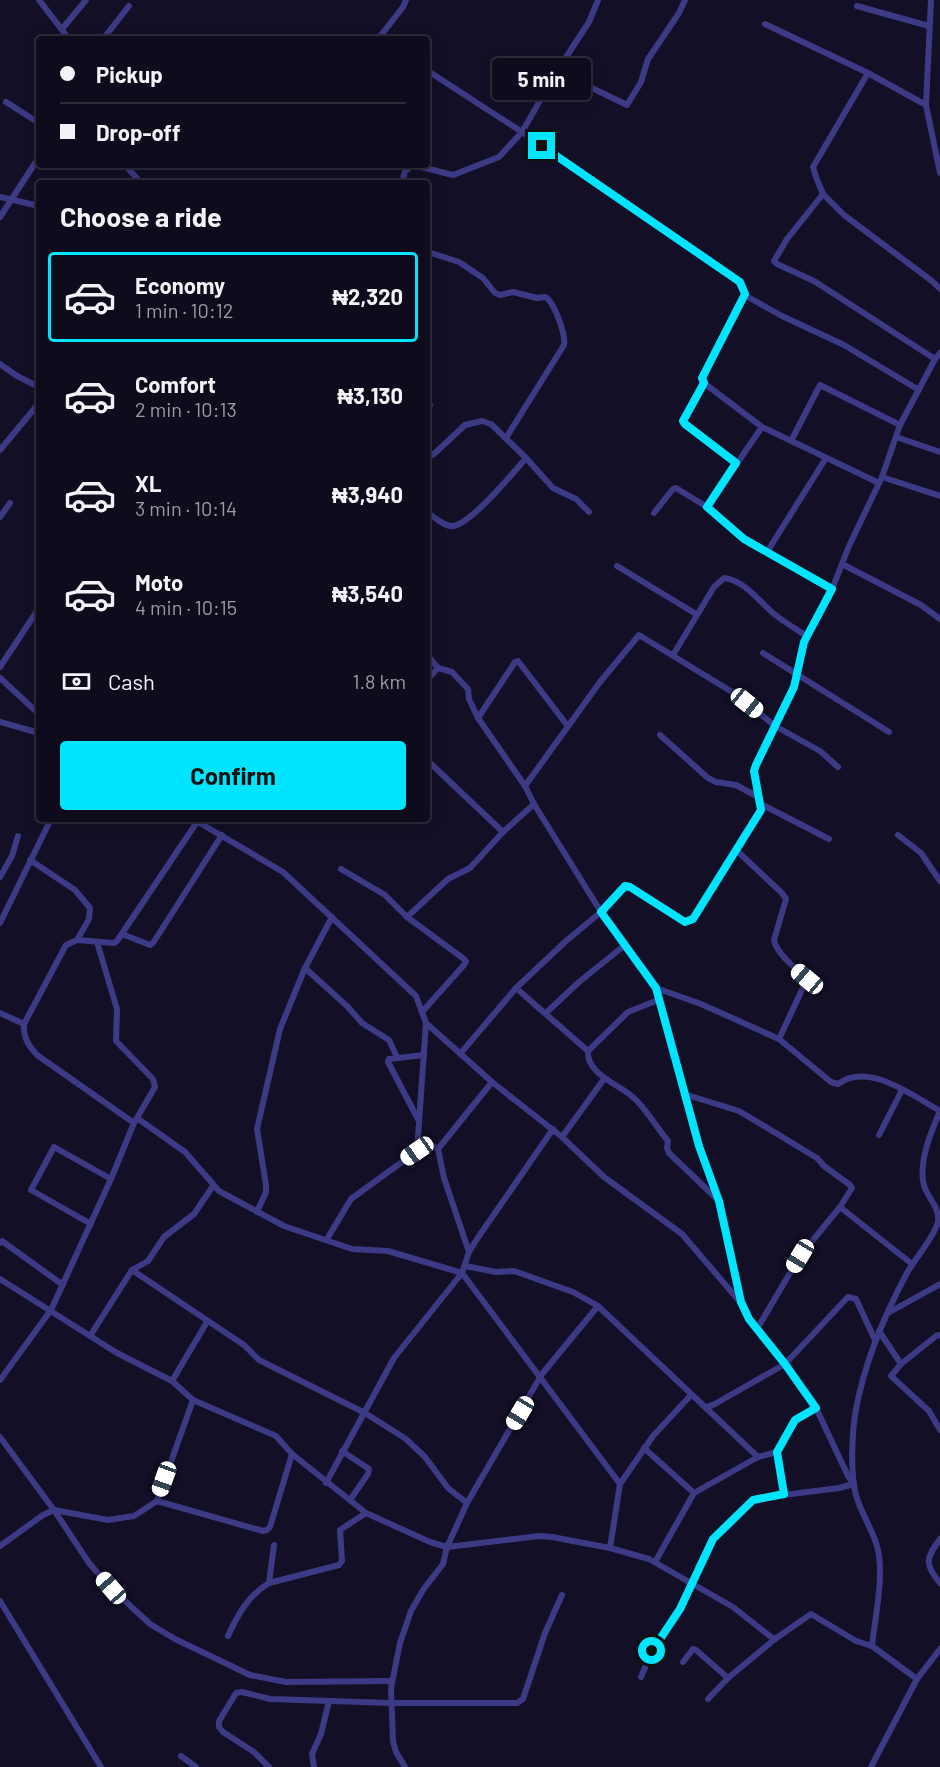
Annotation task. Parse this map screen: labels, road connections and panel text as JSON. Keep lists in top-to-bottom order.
{
  "page": {
    "banner": ["Pickup", "Drop-off"],
    "bubble": "5 min",
    "heading": "Choose a ride",
    "list": [
      {
        "name": "Economy",
        "note": "1 min · 10:12",
        "value": "₦2,320"
      },
      {
        "name": "Comfort",
        "note": "2 min · 10:13",
        "value": "₦3,130"
      },
      {
        "name": "XL",
        "note": "3 min · 10:14",
        "value": "₦3,940"
      },
      {
        "name": "Moto",
        "note": "4 min · 10:15",
        "value": "₦3,540"
      }
    ],
    "pay": ["Cash", "1.8 km"],
    "buttons": "Confirm"
  }
}
